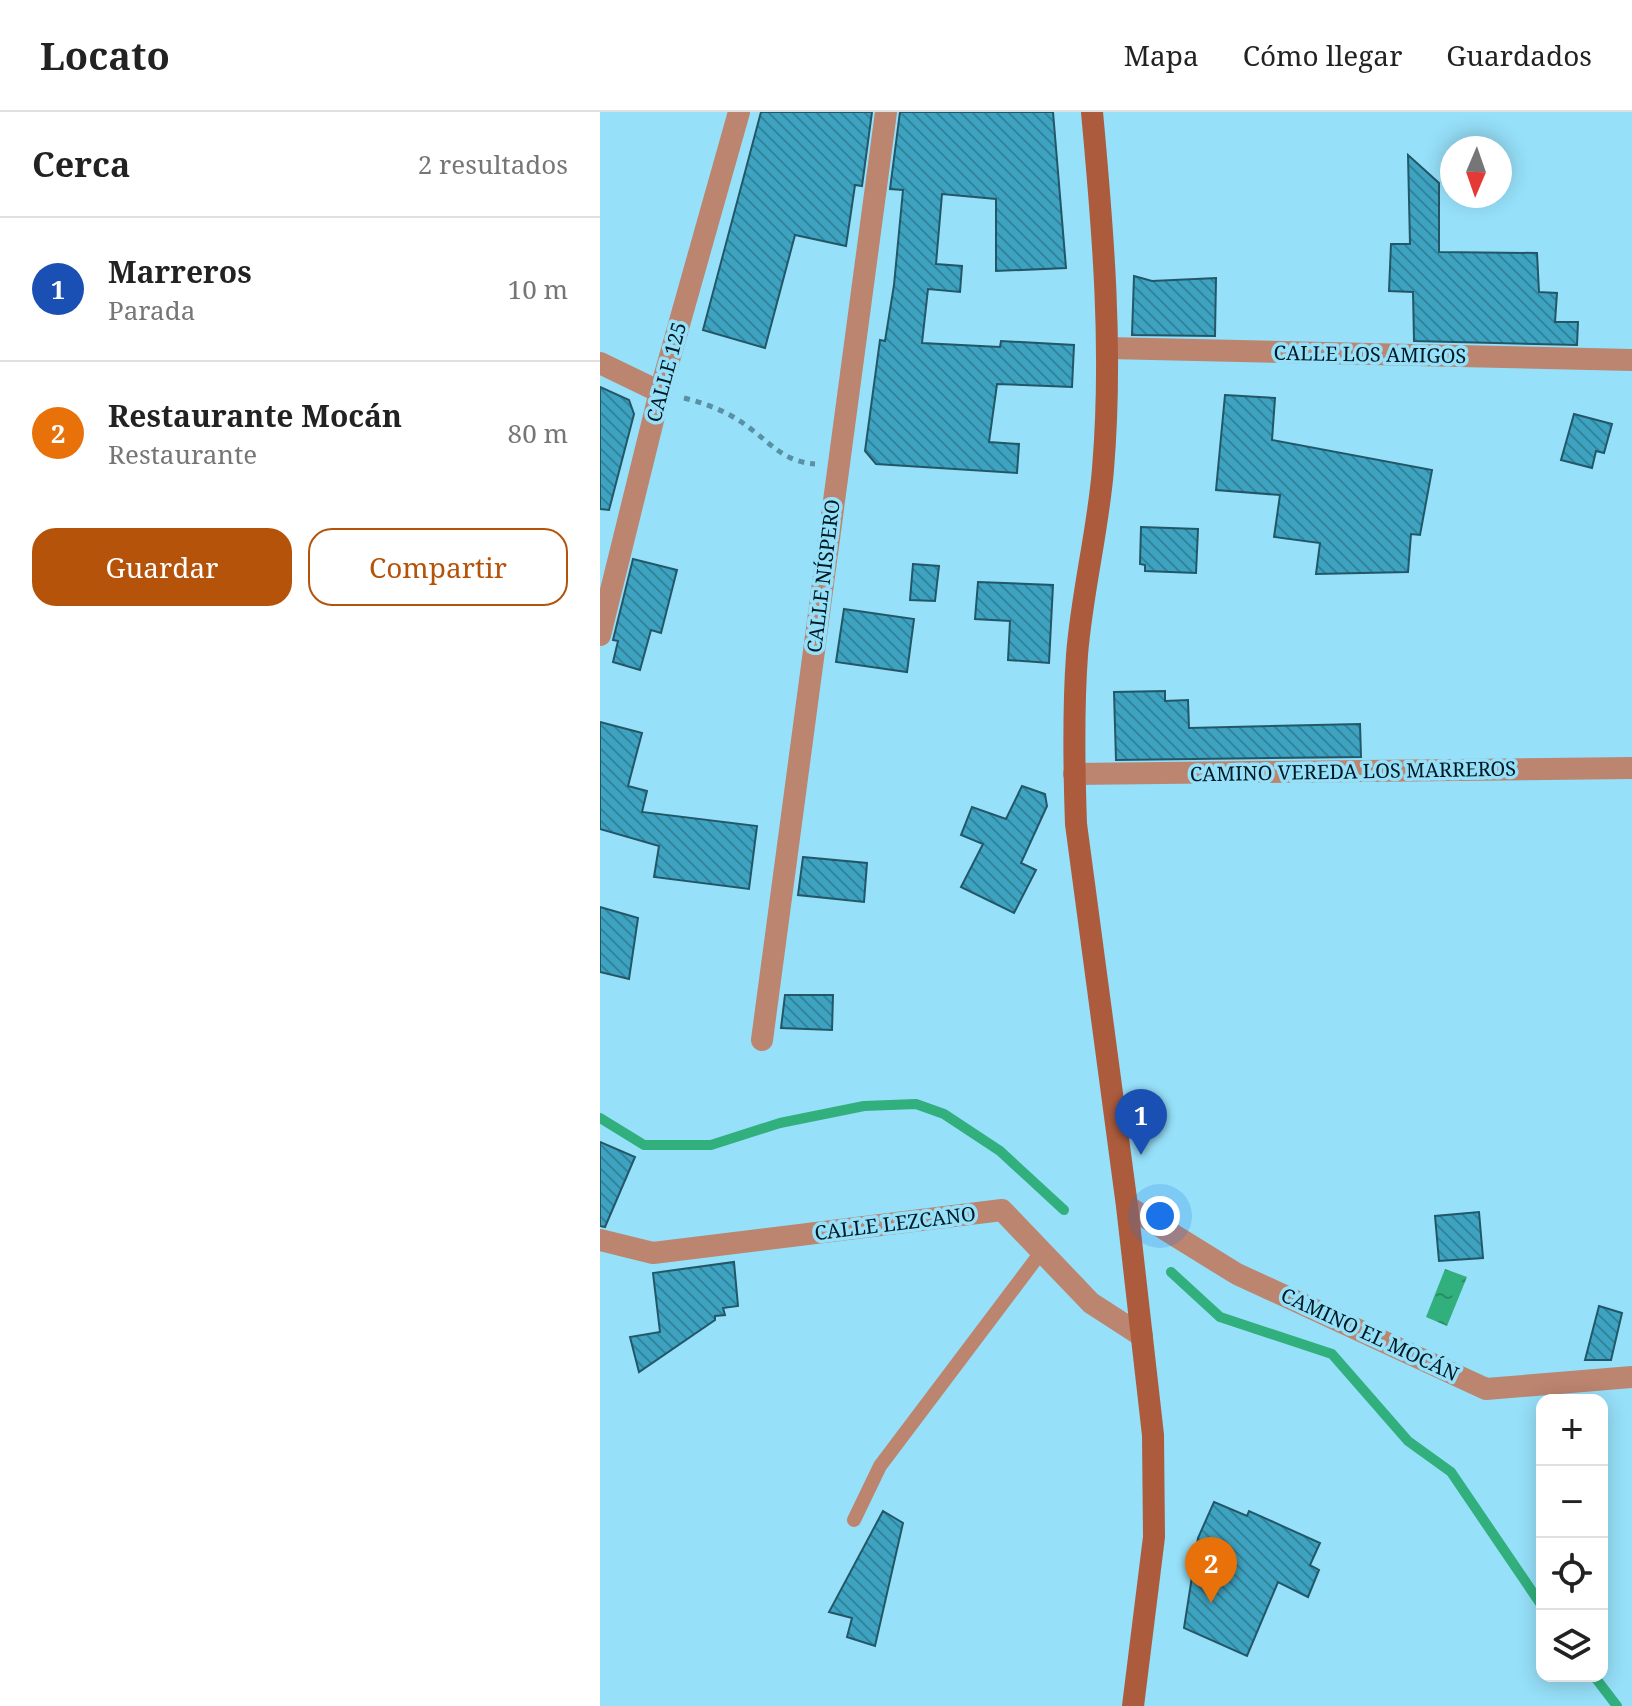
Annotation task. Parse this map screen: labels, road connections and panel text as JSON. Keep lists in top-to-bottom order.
{
  "streets": {
    "street": [
      "CALLE LOS AMIGOS",
      "CALLE 125",
      "CALLE NÍSPERO",
      "CAMINO VEREDA LOS MARREROS",
      "CALLE LEZCANO",
      "CAMINO EL MOCÁN"
    ]
  },
  "north": "bottom",
  "page": {
    "header": "Locato",
    "nav": ["Mapa", "Cómo llegar", "Guardados"],
    "heading": ["Cerca", "2 resultados"],
    "list": [
      {
        "mark": "1",
        "name": "Marreros",
        "note": "Parada",
        "value": "10 m"
      },
      {
        "mark": "2",
        "name": "Restaurante Mocán",
        "note": "Restaurante",
        "value": "80 m"
      }
    ],
    "buttons": ["Guardar", "Compartir"],
    "pins": ["1", "2"],
    "map_buttons": ["+", "−"]
  }
}
